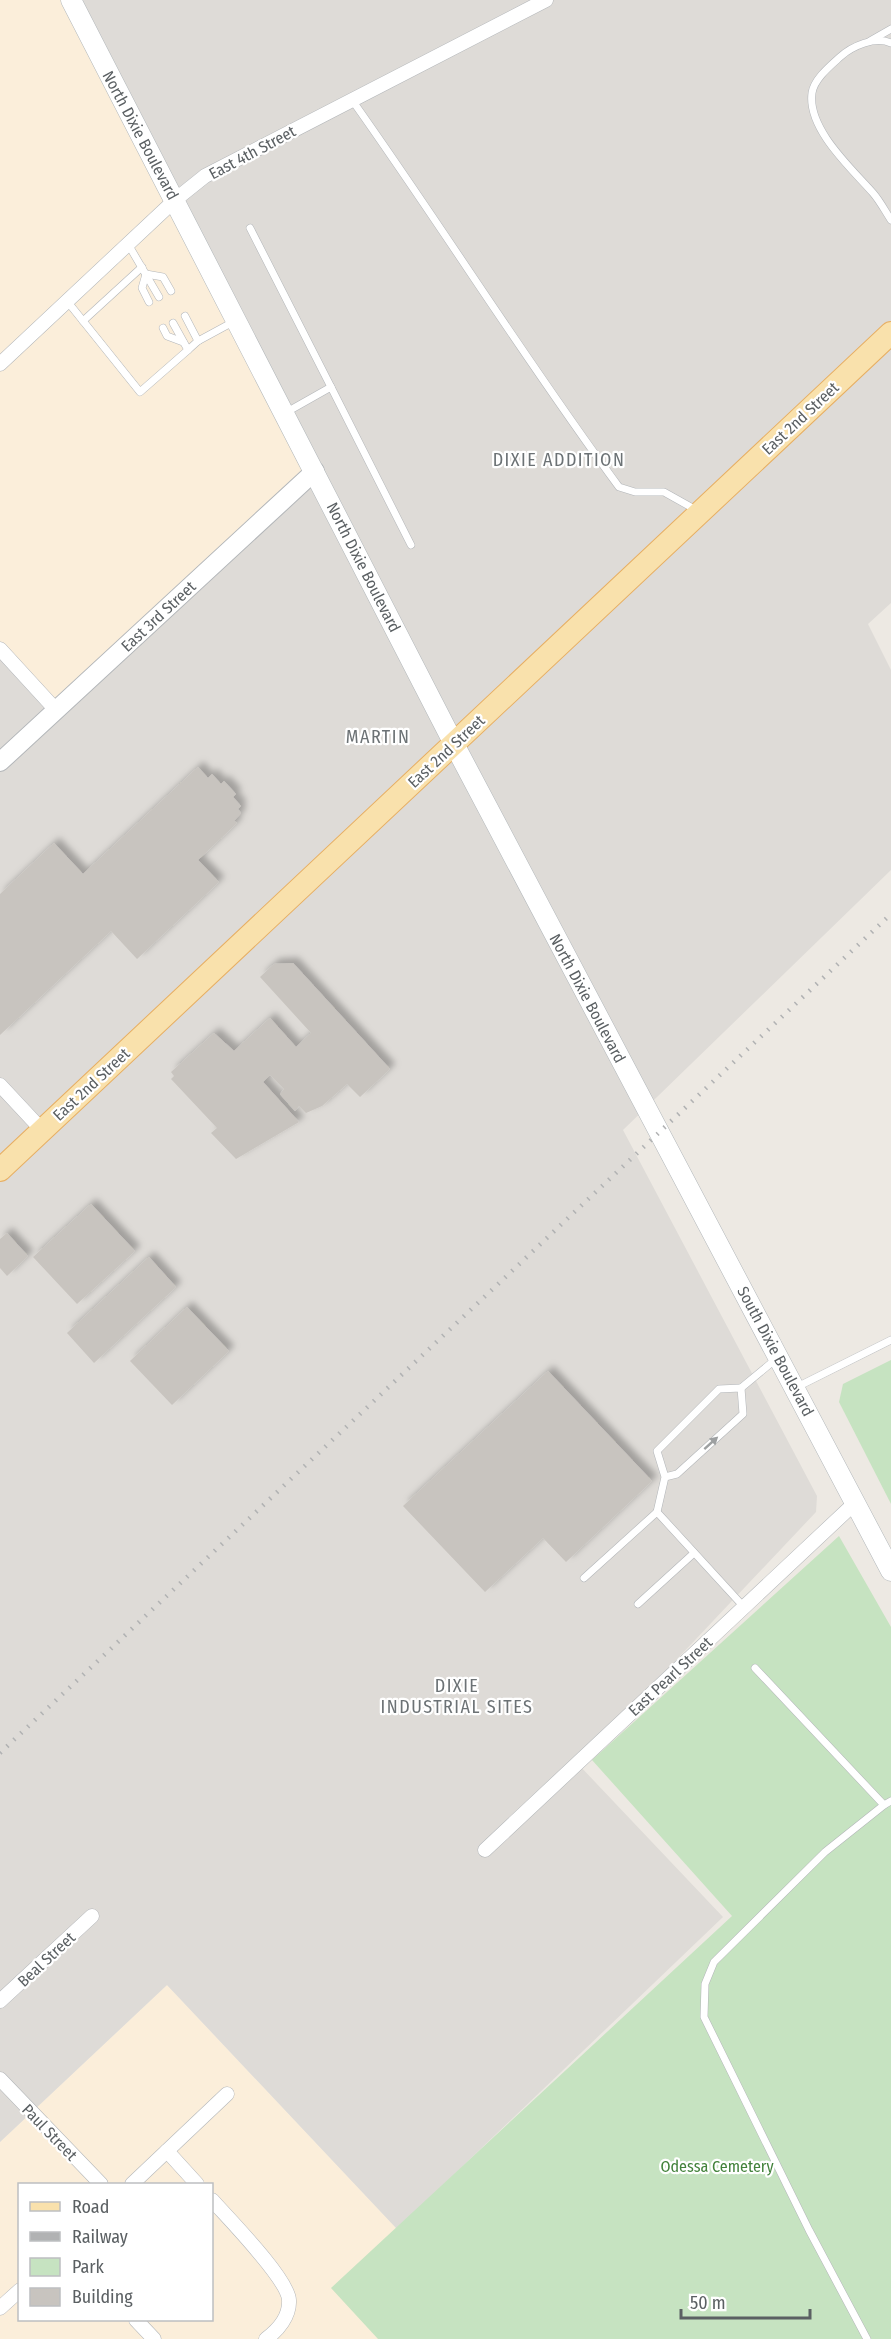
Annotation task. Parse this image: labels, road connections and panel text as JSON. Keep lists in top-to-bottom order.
{
  "streets": {
    "main road": ["North Dixie Boulevard", "East 2nd Street", "South Dixie Boulevard"],
    "street": [
      "East 4th Street",
      "East 3rd Street",
      "East Pearl Street",
      "Beal Street",
      "Paul Street"
    ]
  },
  "crossings": [
    ["North Dixie Boulevard", "East 4th Street"],
    ["North Dixie Boulevard", "East 2nd Street"],
    ["North Dixie Boulevard", "East 3rd Street"],
    ["North Dixie Boulevard", "South Dixie Boulevard"],
    ["South Dixie Boulevard", "East Pearl Street"]
  ],
  "districts": ["DIXIE ADDITION", "MARTIN", "DIXIE INDUSTRIAL SITES"],
  "parks": ["Odessa Cemetery"],
  "legend": [
    "Road",
    "Railway",
    "Park",
    "Building"
  ],
  "scale_bar": "50 m"
}
